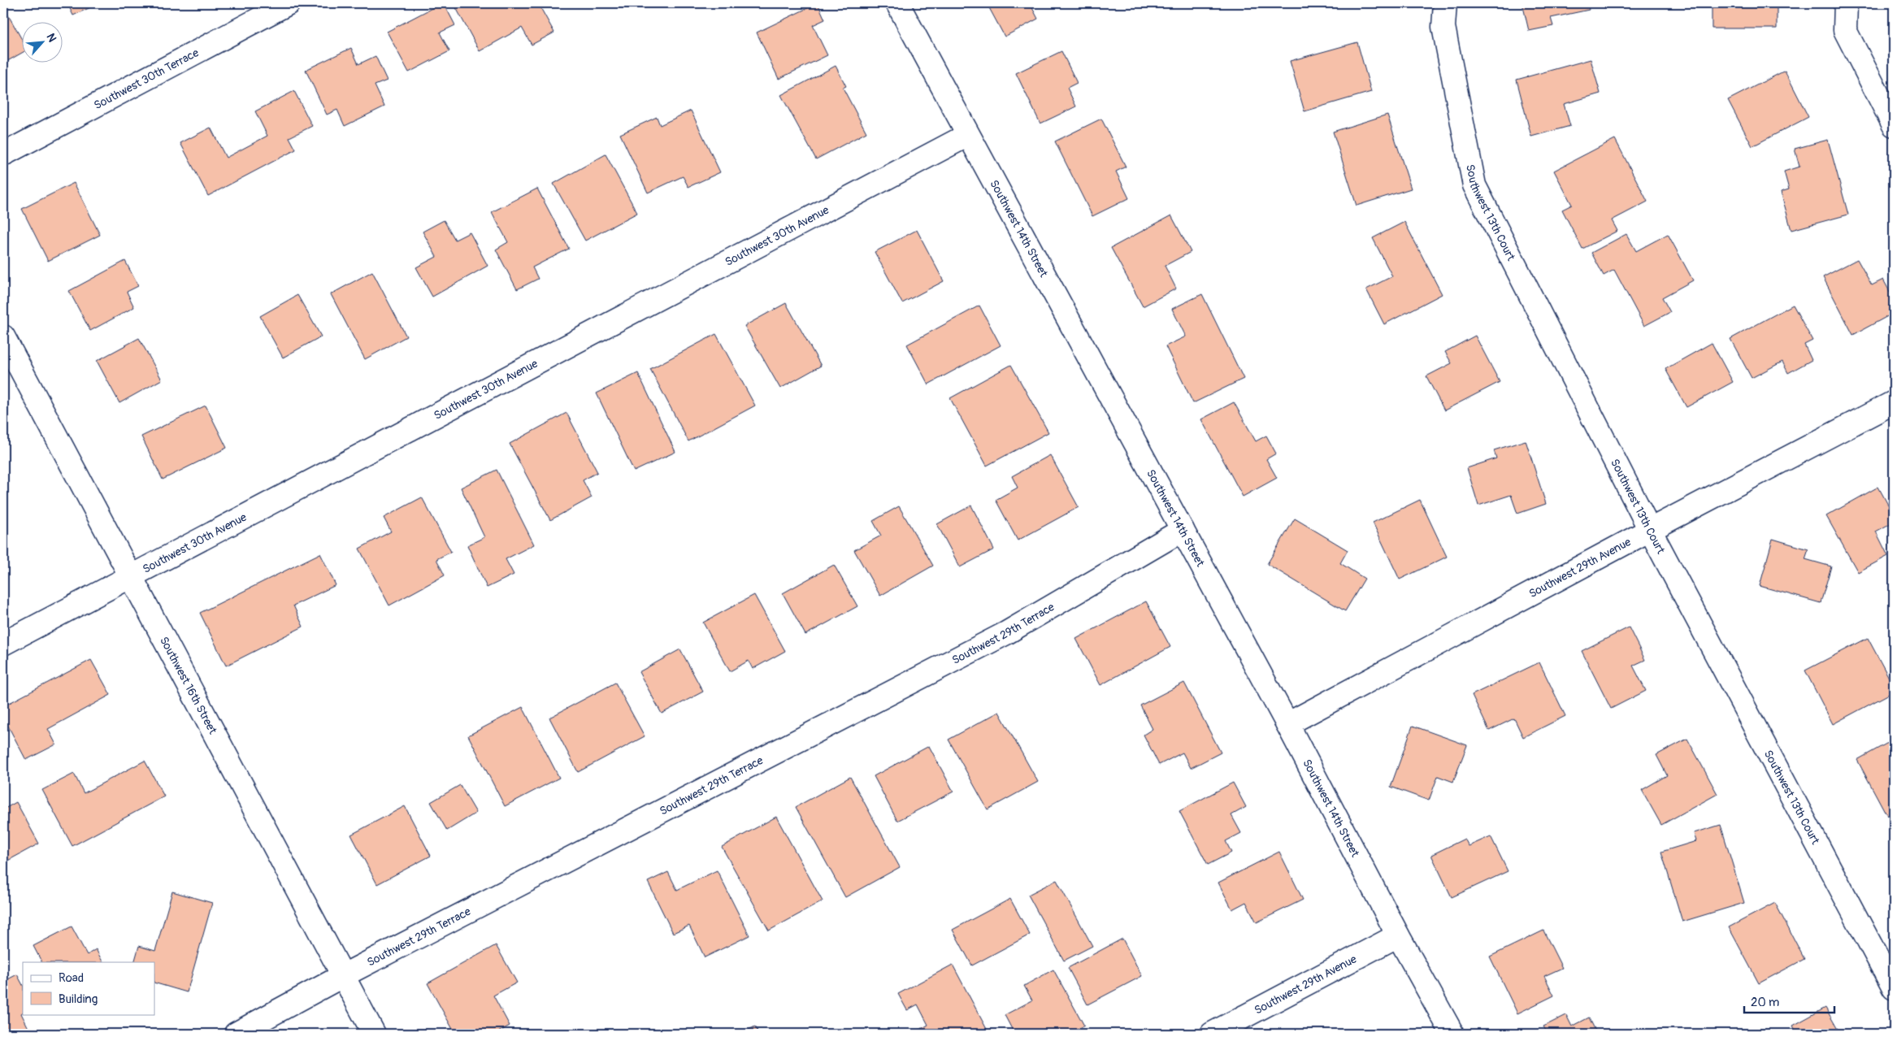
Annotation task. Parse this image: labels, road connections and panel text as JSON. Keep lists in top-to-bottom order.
{
  "streets": {
    "street": [
      "Southwest 30th Terrace",
      "Southwest 13th Court",
      "Southwest 14th Street",
      "Southwest 30th Avenue",
      "Southwest 29th Avenue",
      "Southwest 29th Terrace",
      "Southwest 16th Street"
    ]
  },
  "crossings": [
    ["Southwest 13th Court", "Southwest 29th Avenue"],
    ["Southwest 14th Street", "Southwest 30th Avenue"],
    ["Southwest 14th Street", "Southwest 29th Avenue"],
    ["Southwest 14th Street", "Southwest 29th Terrace"],
    ["Southwest 30th Avenue", "Southwest 16th Street"],
    ["Southwest 29th Terrace", "Southwest 16th Street"]
  ],
  "legend": ["Road", "Building"],
  "scale_bar": "20 m",
  "north": "top right"
}
